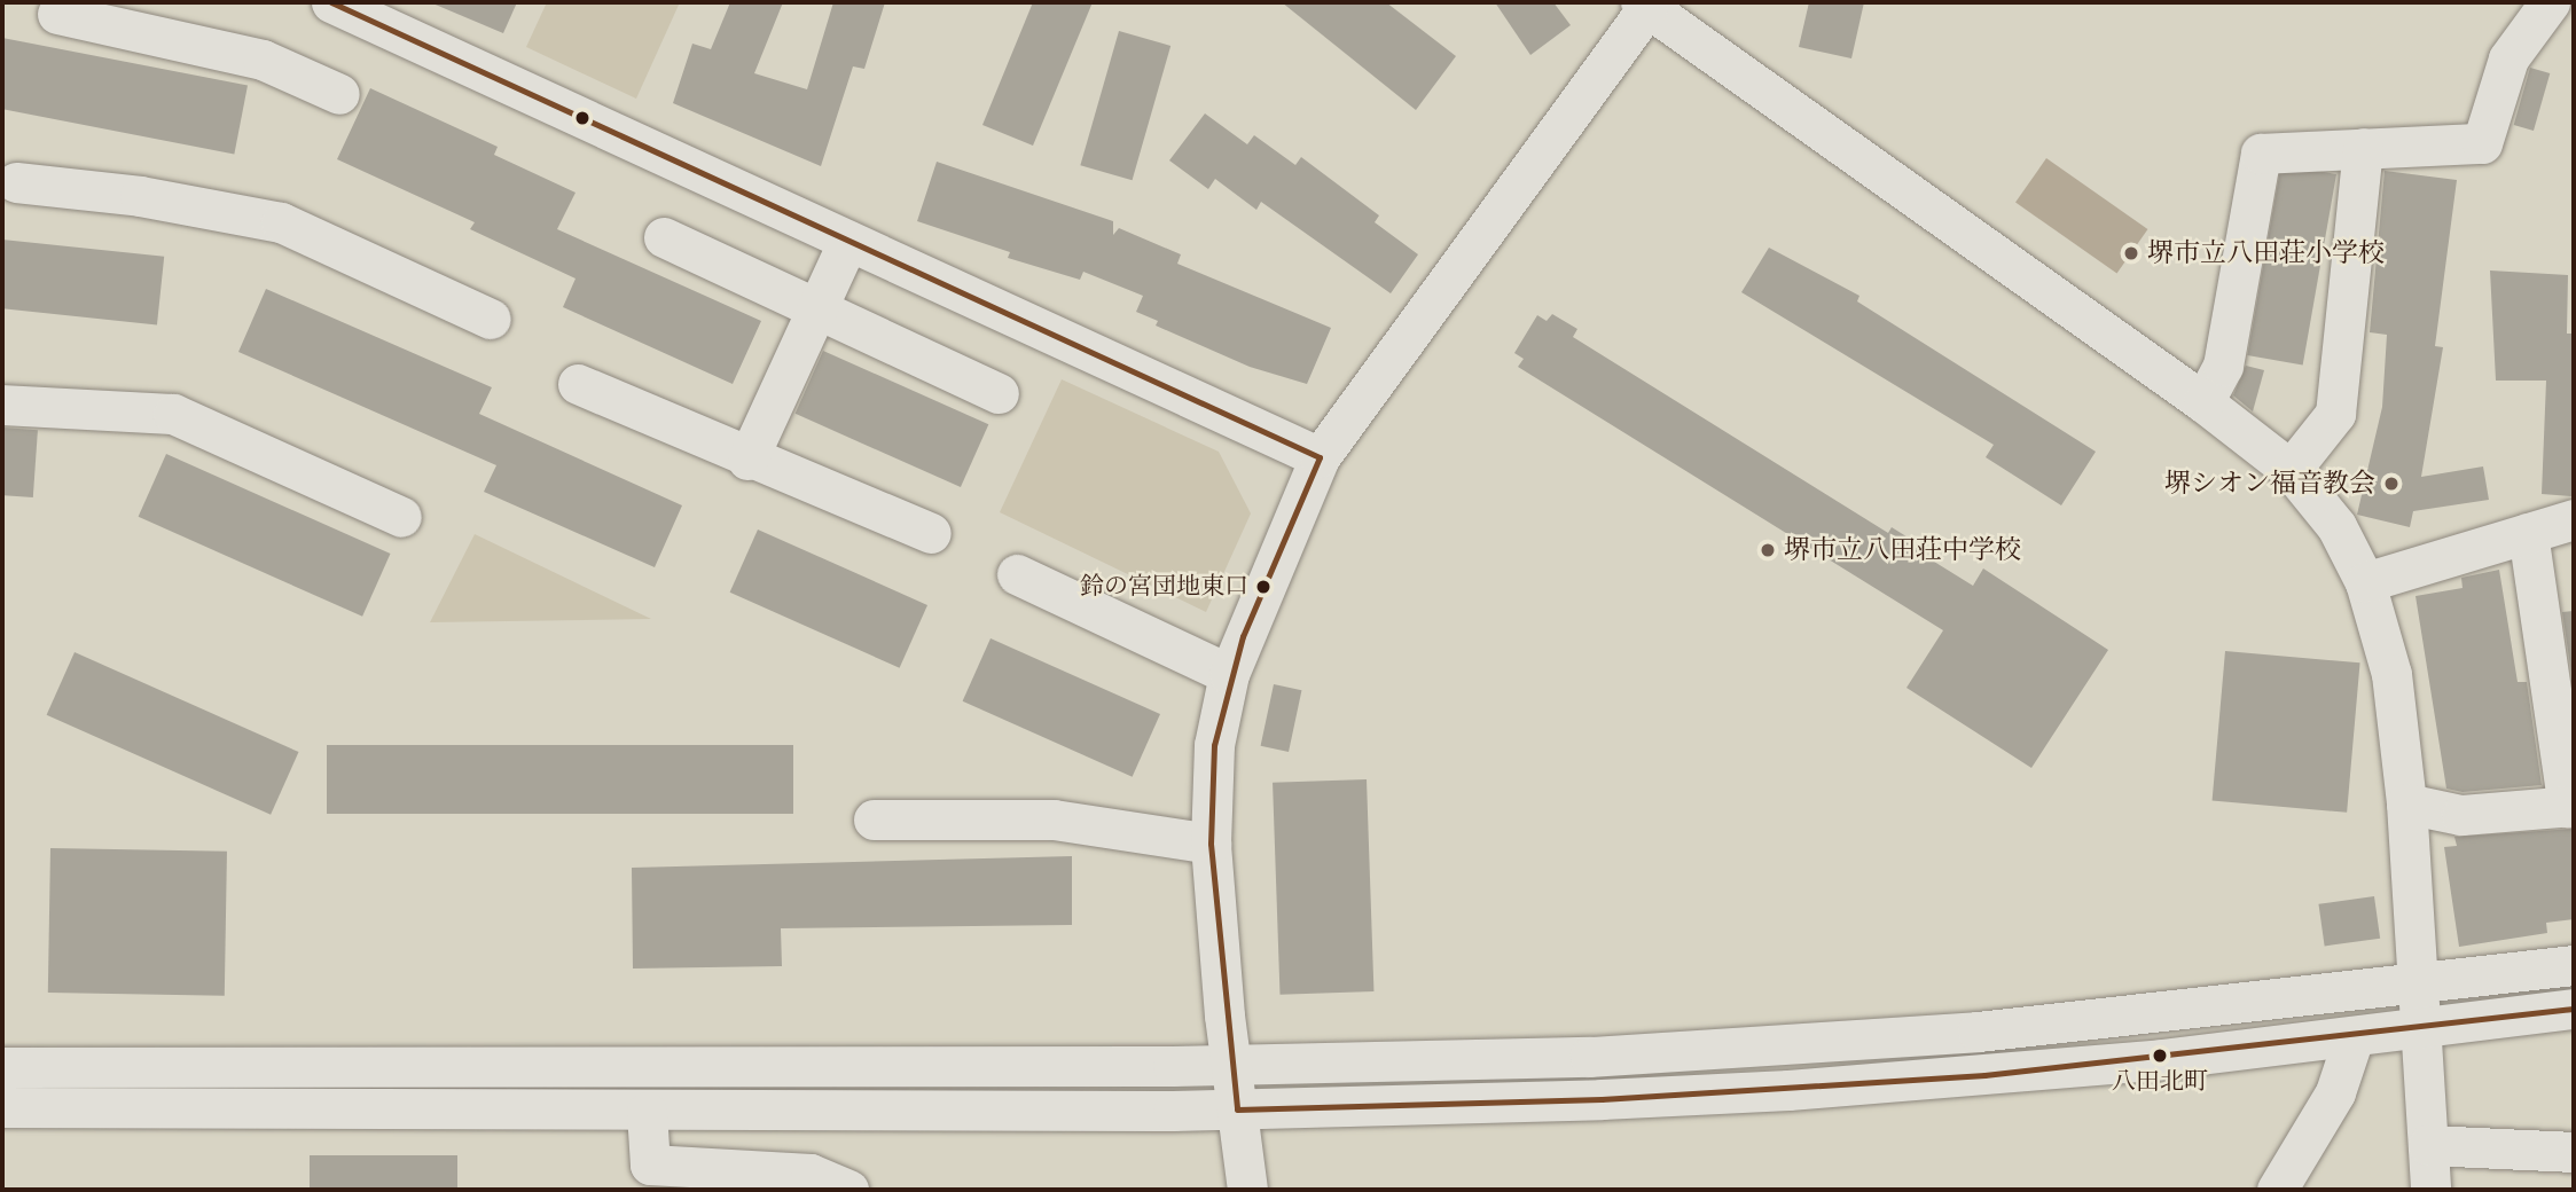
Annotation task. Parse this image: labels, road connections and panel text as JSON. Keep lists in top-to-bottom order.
{
  "places": [
    "堺市立八田荘小学校",
    "堺シオン福音教会",
    "堺市立八田荘中学校",
    "鈴の宮団地東口",
    "八田北町"
  ]
}
